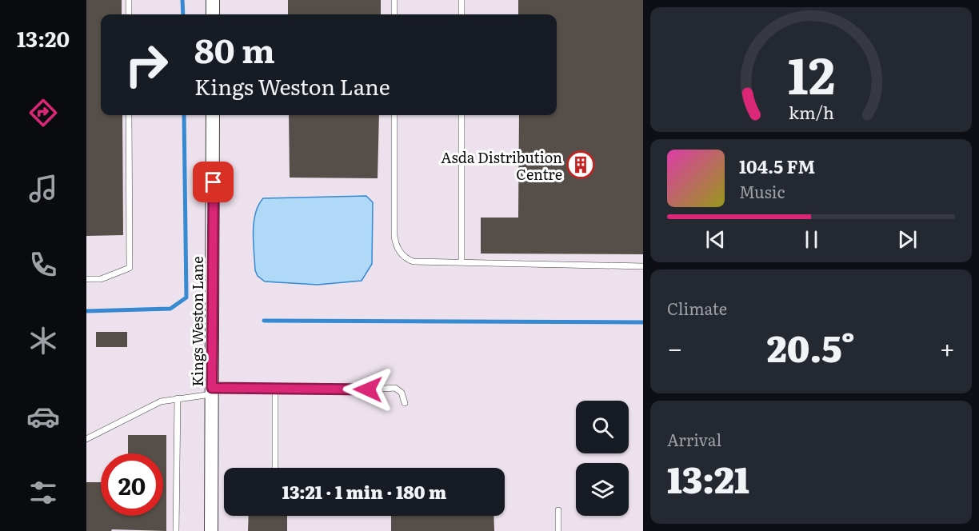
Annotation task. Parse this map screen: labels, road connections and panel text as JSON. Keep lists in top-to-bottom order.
{
  "streets": {
    "street": ["Kings Weston Lane"]
  },
  "places": {
    "building": ["Asda Distribution Centre"]
  },
  "page": {
    "tabs": "13:20",
    "turn": ["80 m", "Kings Weston Lane"],
    "song": ["104.5 FM", "Music"],
    "tile": [
      "Climate",
      ["Arrival", "13:21"]
    ],
    "heat": ["−", "20.5°", "+"],
    "limit": "20",
    "trip": "13:21 · 1 min · 180 m",
    "gauge": ["12", "km/h"]
  }
}
